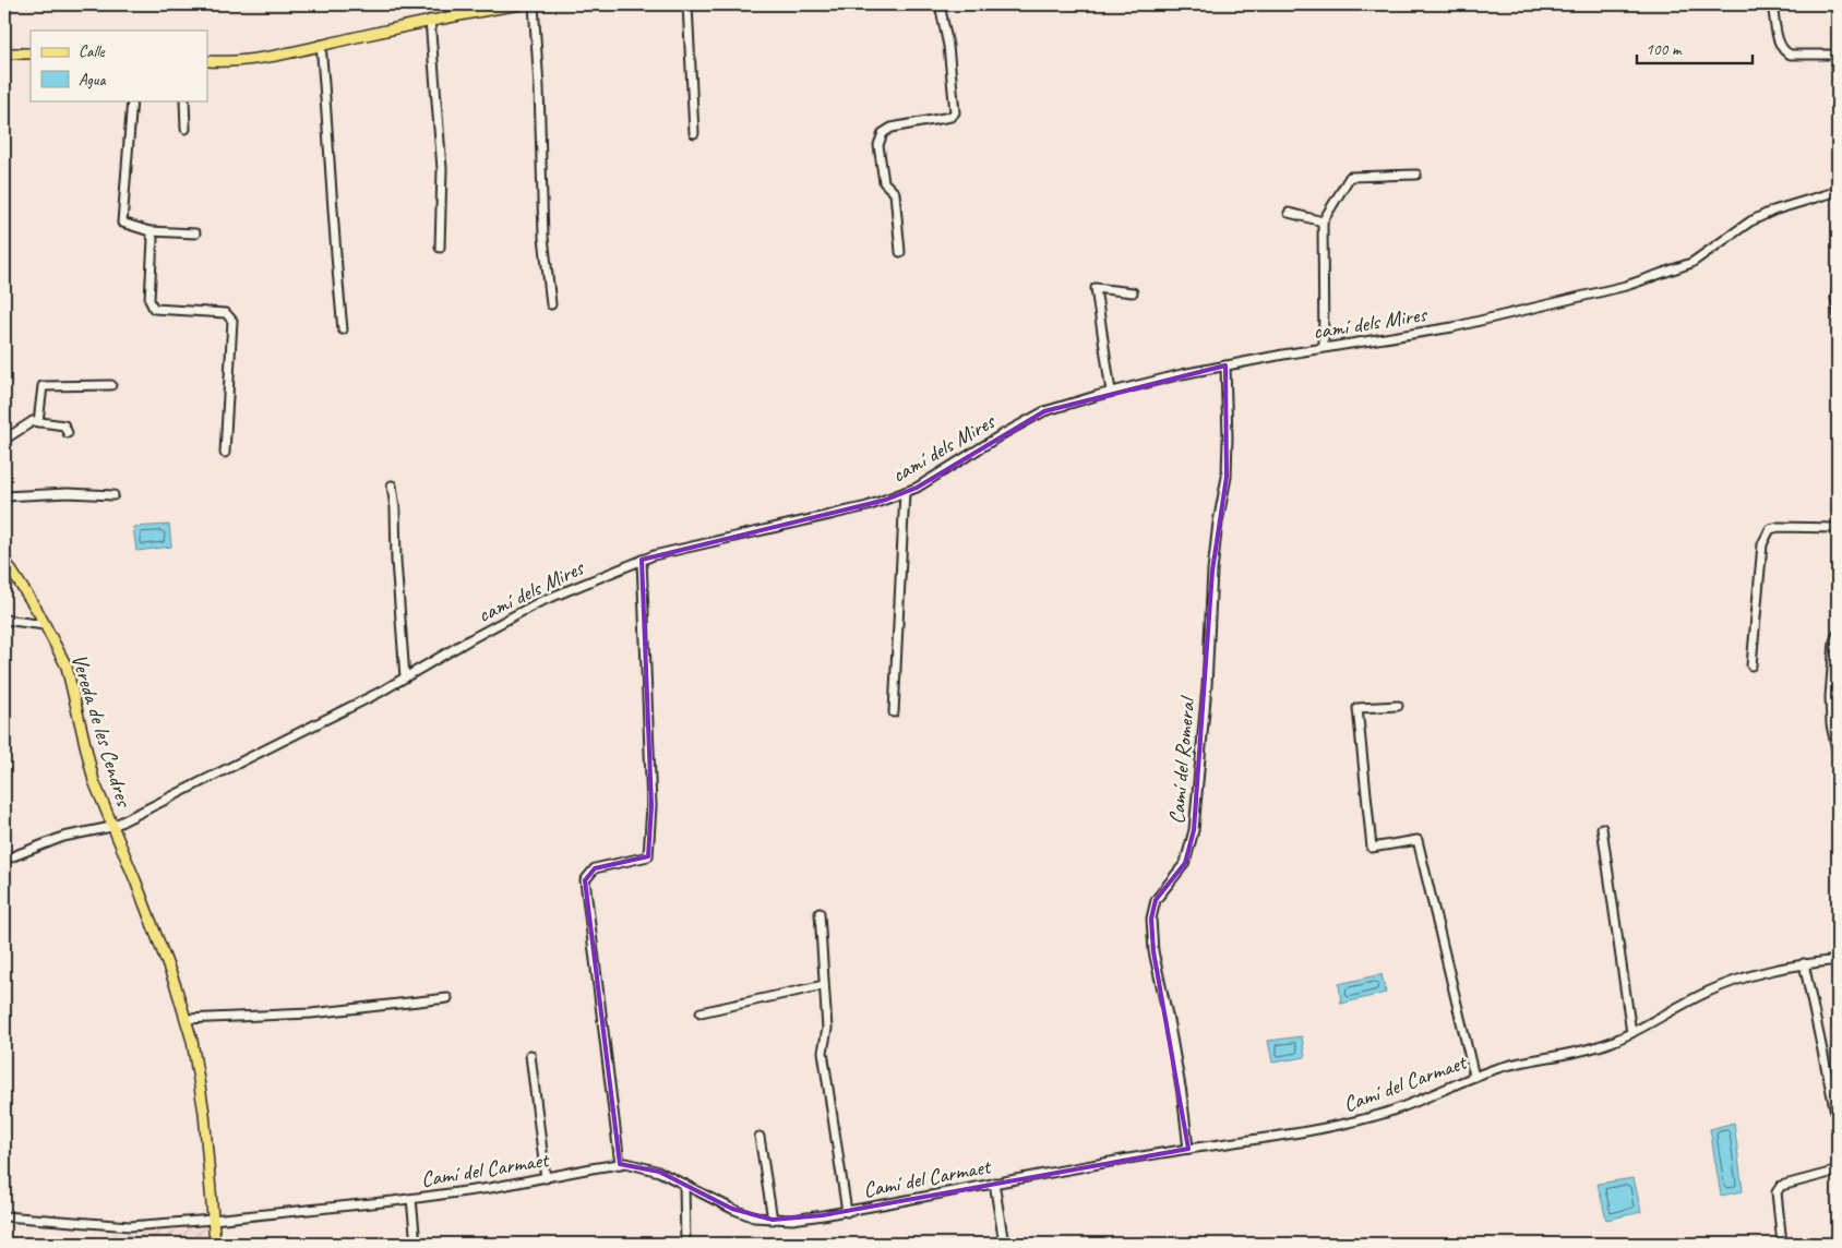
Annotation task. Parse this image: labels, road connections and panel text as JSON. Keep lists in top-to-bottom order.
{
  "streets": {
    "main road": ["Vereda de les Cendres"],
    "street": ["camí dels Mires", "Camí del Romeral", "Camí del Carmaet"]
  },
  "crossings": [
    ["camí dels Mires", "Vereda de les Cendres"],
    ["camí dels Mires", "Camí del Romeral"],
    ["Vereda de les Cendres", "Camí del Carmaet"],
    ["Camí del Romeral", "Camí del Carmaet"]
  ],
  "legend": ["Calle", "Agua"],
  "scale_bar": "100 m"
}
